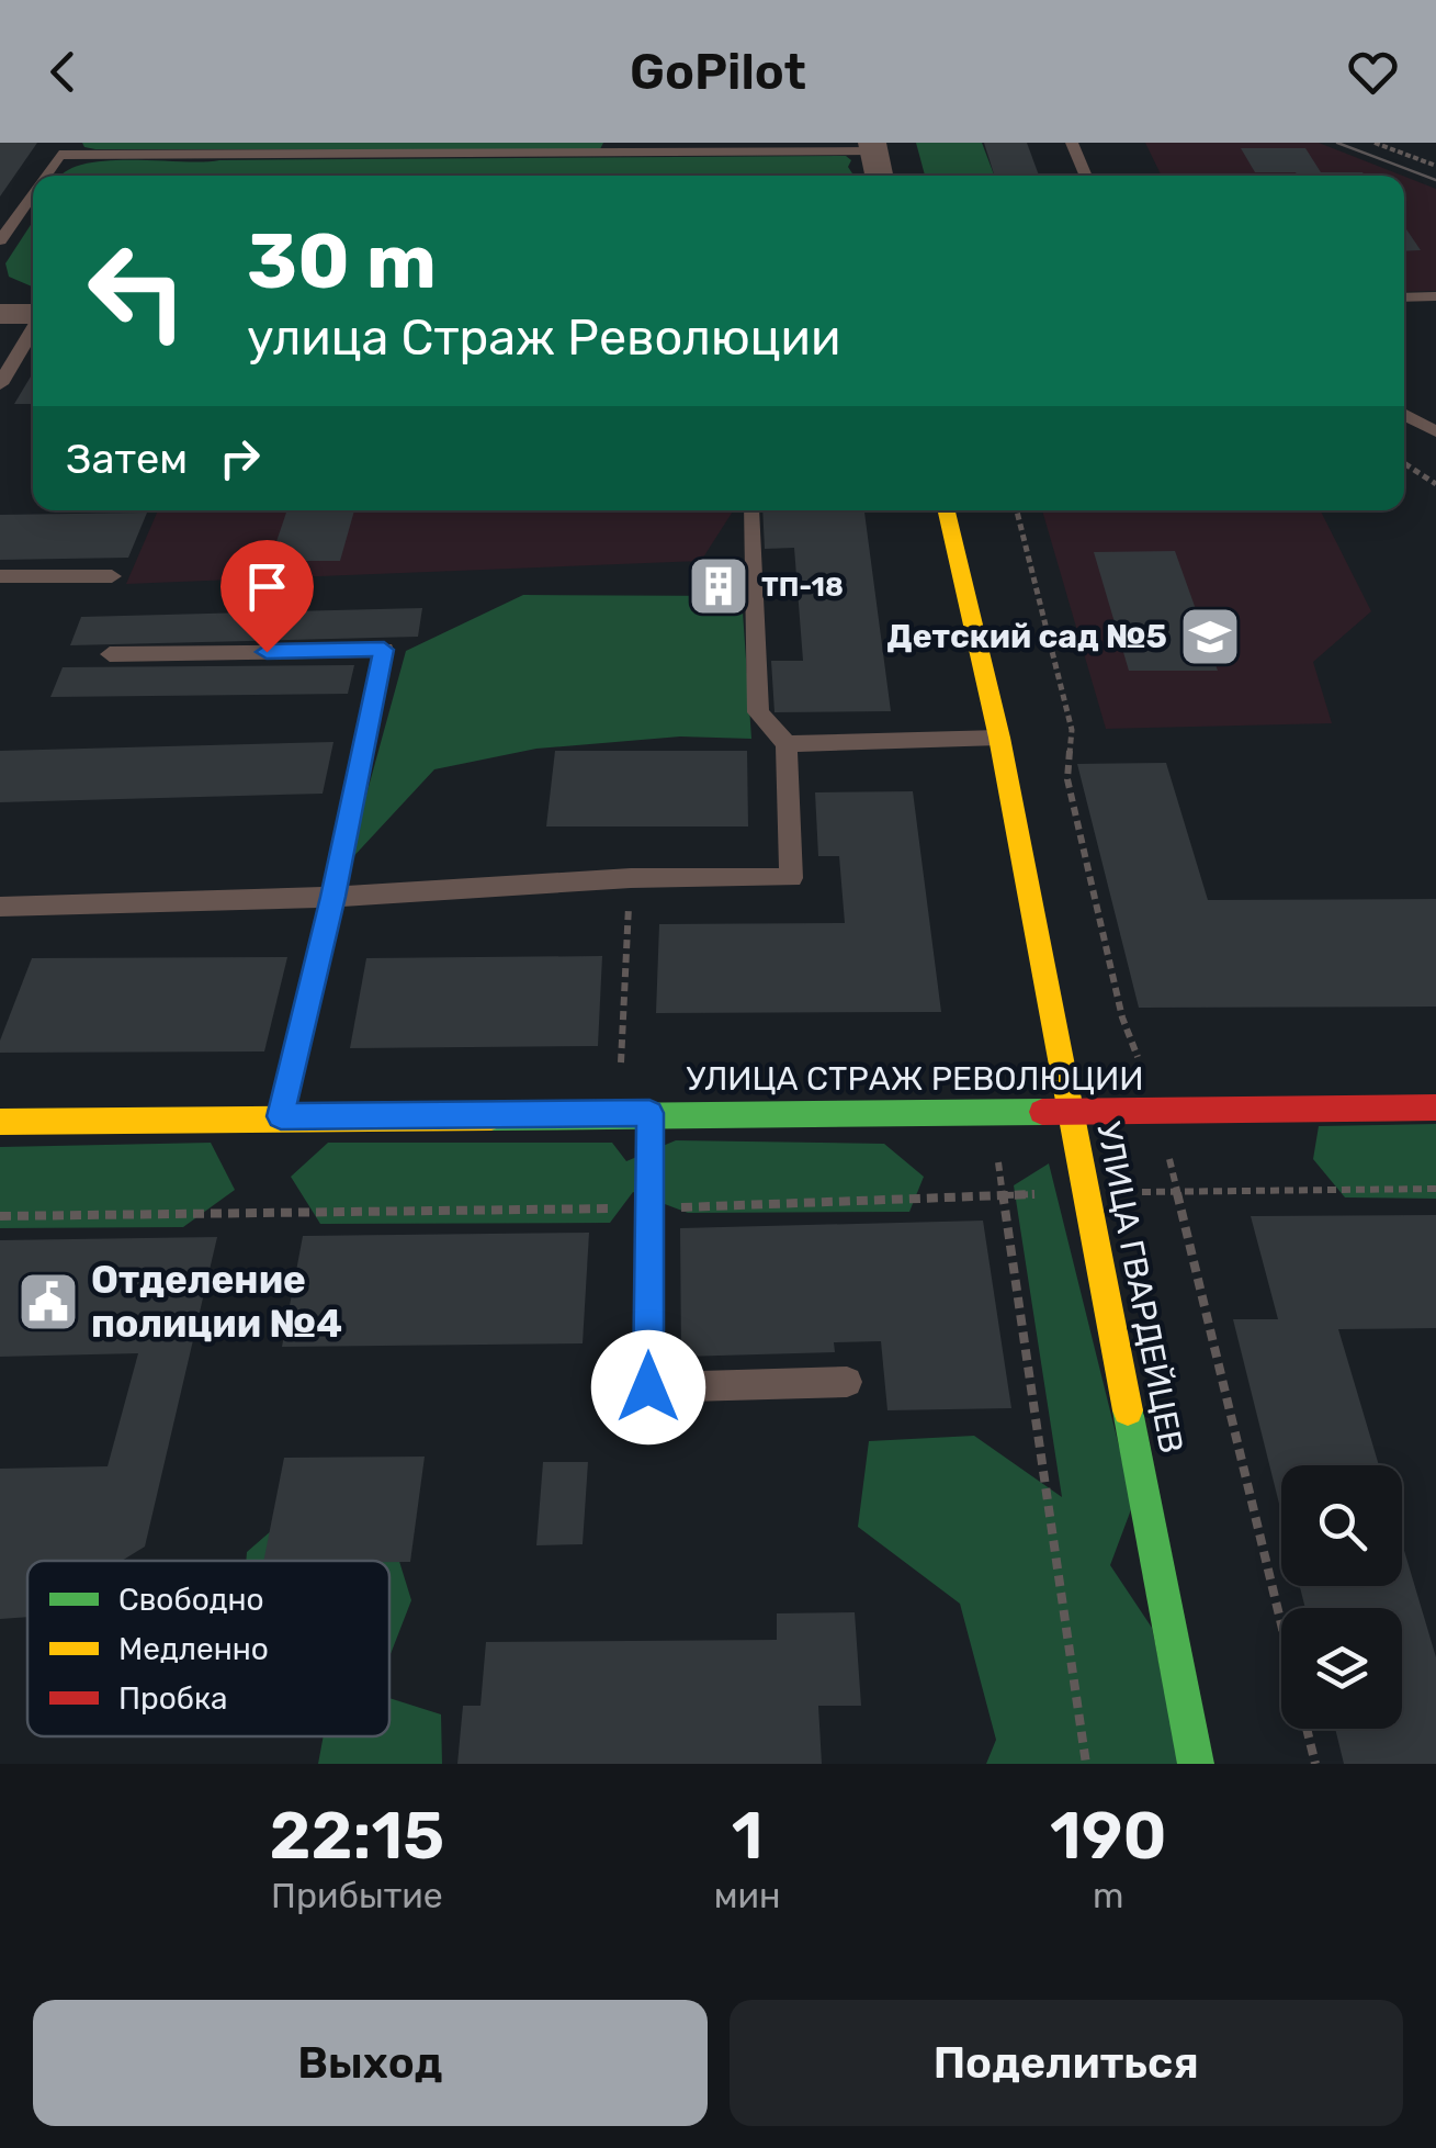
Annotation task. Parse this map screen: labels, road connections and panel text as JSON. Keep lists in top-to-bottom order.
{
  "streets": {
    "street": ["УЛИЦА СТРАЖ РЕВОЛЮЦИИ", "УЛИЦА ГВАРДЕЙЦЕВ"]
  },
  "crossings": [
    ["УЛИЦА СТРАЖ РЕВОЛЮЦИИ", "УЛИЦА ГВАРДЕЙЦЕВ"]
  ],
  "places": {
    "building": ["ТП-18"],
    "school or university": ["Детский сад №5"],
    "public building": ["Отделение полиции №4"]
  },
  "legend": ["Свободно", "Медленно", "Пробка"],
  "page": {
    "header": "GoPilot",
    "turn": ["30 m", "улица Страж Революции"],
    "then": "Затем",
    "eta": [
      "22:15",
      "Прибытие",
      "1",
      "мин",
      "190",
      "m"
    ],
    "buttons": ["Выход", "Поделиться"]
  }
}
